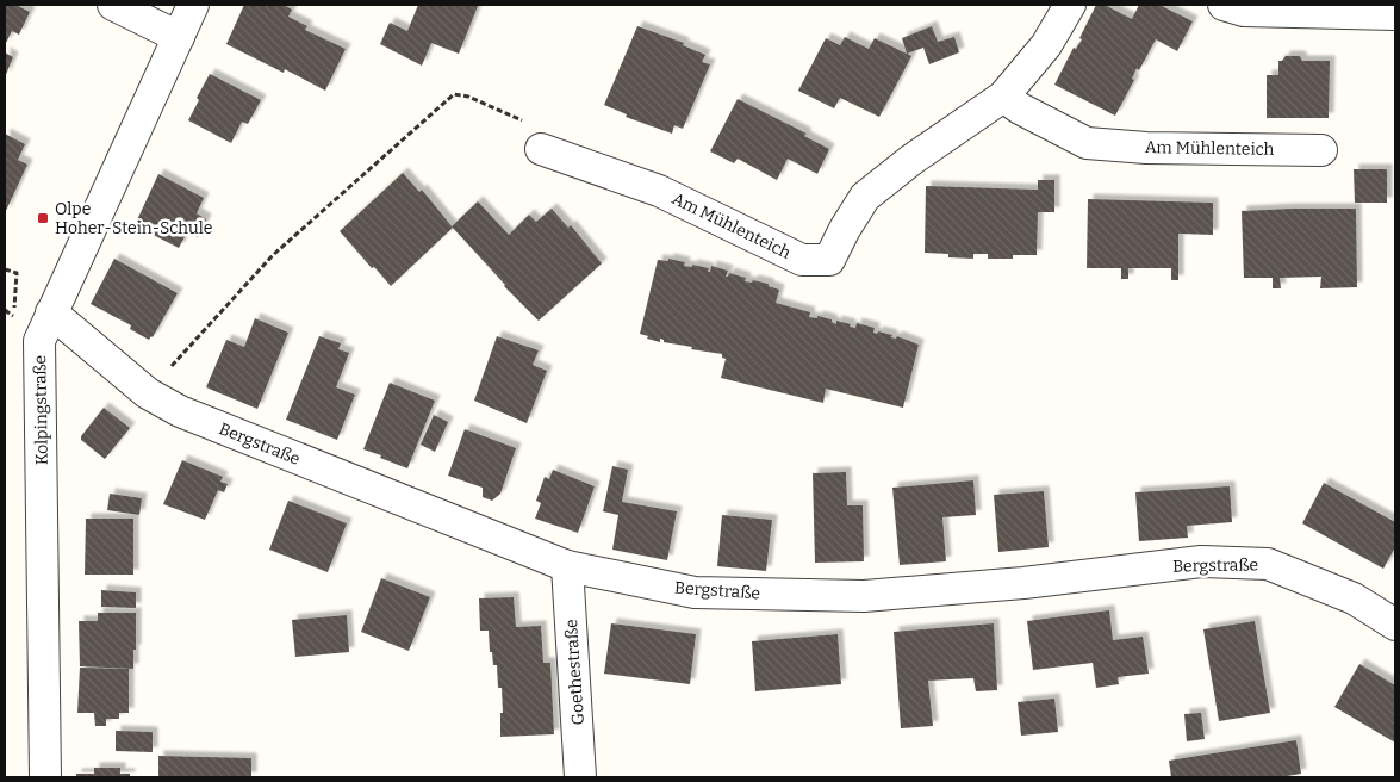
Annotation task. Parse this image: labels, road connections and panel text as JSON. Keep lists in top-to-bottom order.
{
  "streets": {
    "street": [
      "Am Mühlenteich",
      "Kolpingstraße",
      "Bergstraße",
      "Goethestraße"
    ]
  },
  "crossings": [
    ["Kolpingstraße", "Bergstraße"],
    ["Bergstraße", "Goethestraße"]
  ],
  "places": {
    "transit": ["Olpe Hoher-Stein-Schule"]
  }
}
